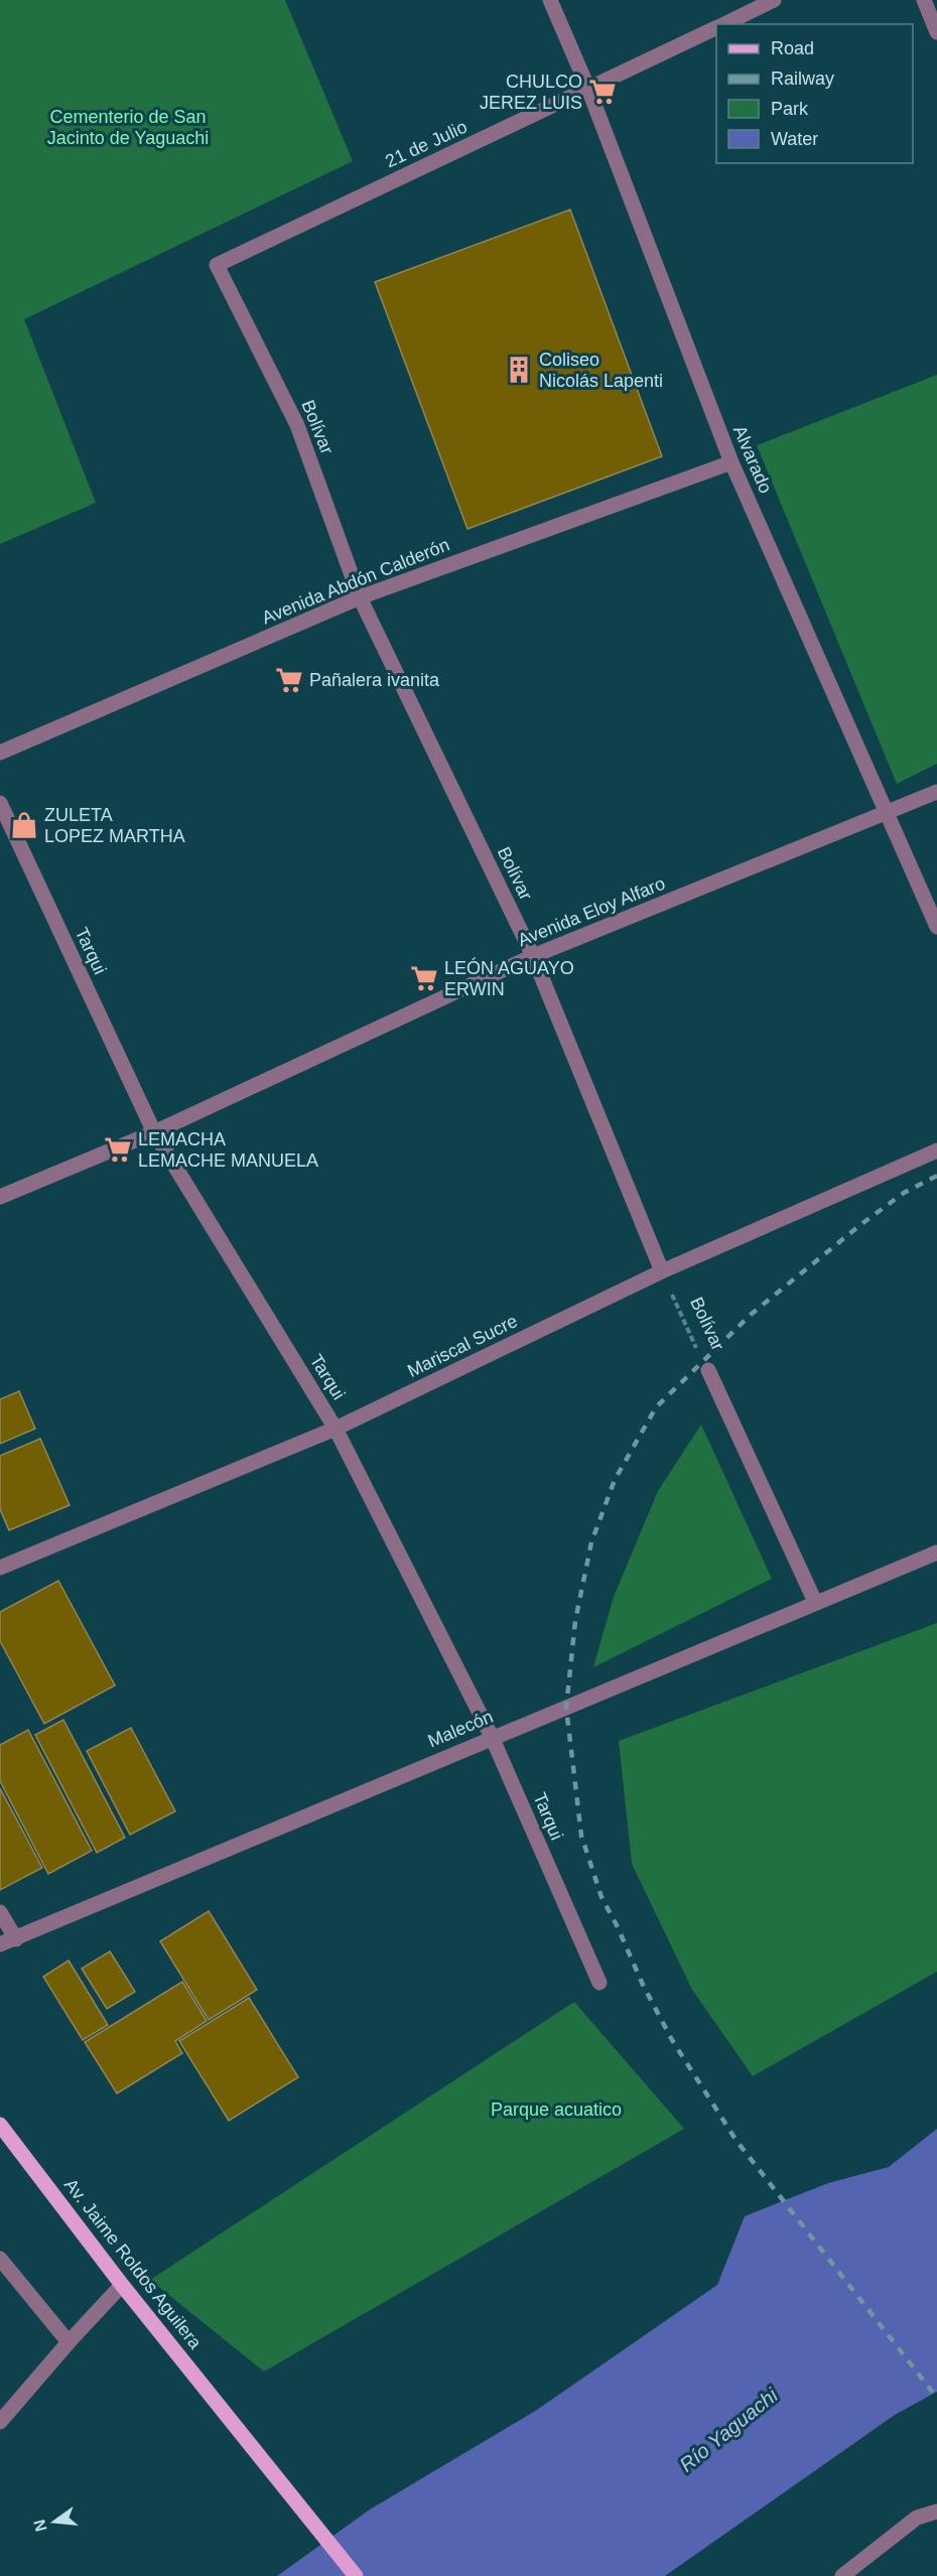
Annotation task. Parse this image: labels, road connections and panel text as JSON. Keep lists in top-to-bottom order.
{
  "streets": {
    "main road": ["Av. Jaime Roldos Aguilera"],
    "street": [
      "21 de Julio",
      "Bolívar",
      "Alvarado",
      "Avenida Abdón Calderón",
      "Avenida Eloy Alfaro",
      "Tarqui",
      "Mariscal Sucre",
      "Malecón"
    ]
  },
  "crossings": [
    ["21 de Julio", "Bolívar"],
    ["21 de Julio", "Alvarado"],
    ["Bolívar", "Avenida Abdón Calderón"],
    ["Bolívar", "Avenida Eloy Alfaro"],
    ["Bolívar", "Mariscal Sucre"],
    ["Bolívar", "Malecón"],
    ["Alvarado", "Avenida Abdón Calderón"],
    ["Alvarado", "Avenida Eloy Alfaro"],
    ["Avenida Eloy Alfaro", "Tarqui"],
    ["Tarqui", "Mariscal Sucre"],
    ["Tarqui", "Malecón"]
  ],
  "water": ["Río Yaguachi"],
  "parks": ["Cementerio de San Jacinto de Yaguachi", "Parque acuatico"],
  "places": {
    "supermarket": [
      "CHULCO JEREZ LUIS",
      "Pañalera ivanita",
      "LEÓN AGUAYO ERWIN",
      "LEMACHA LEMACHE MANUELA"
    ],
    "building": ["Coliseo Nicolás Lapenti"],
    "shop": ["ZULETA LOPEZ MARTHA"]
  },
  "legend": [
    "Road",
    "Railway",
    "Park",
    "Water"
  ],
  "north": "left"
}
